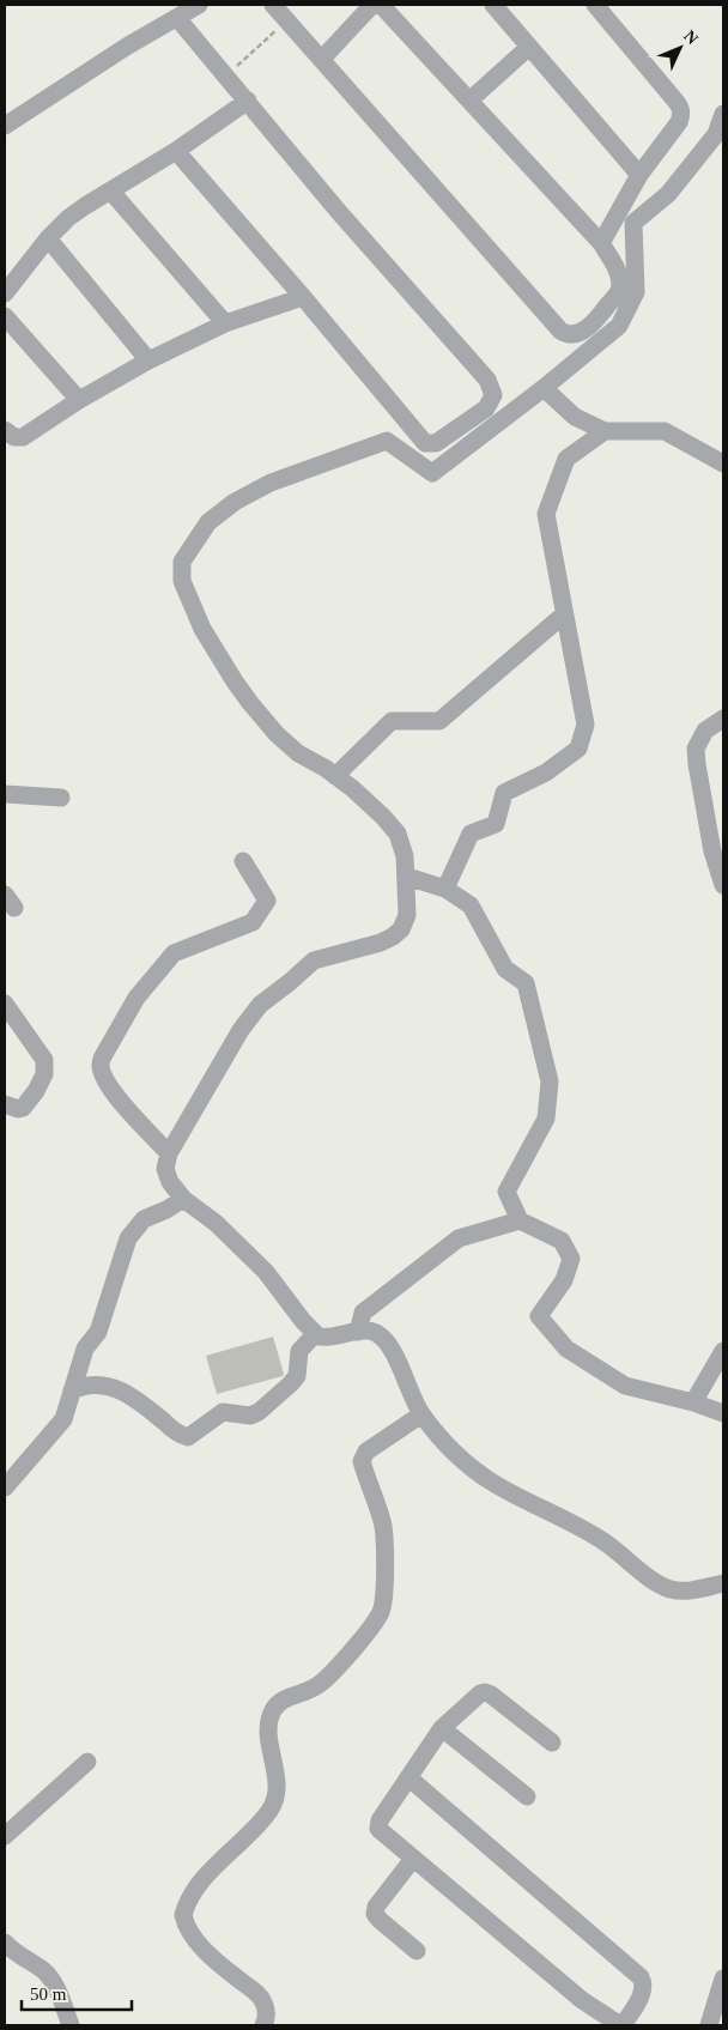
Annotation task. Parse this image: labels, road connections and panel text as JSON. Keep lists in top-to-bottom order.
{
  "scale_bar": "50 m",
  "north": "top right"
}
